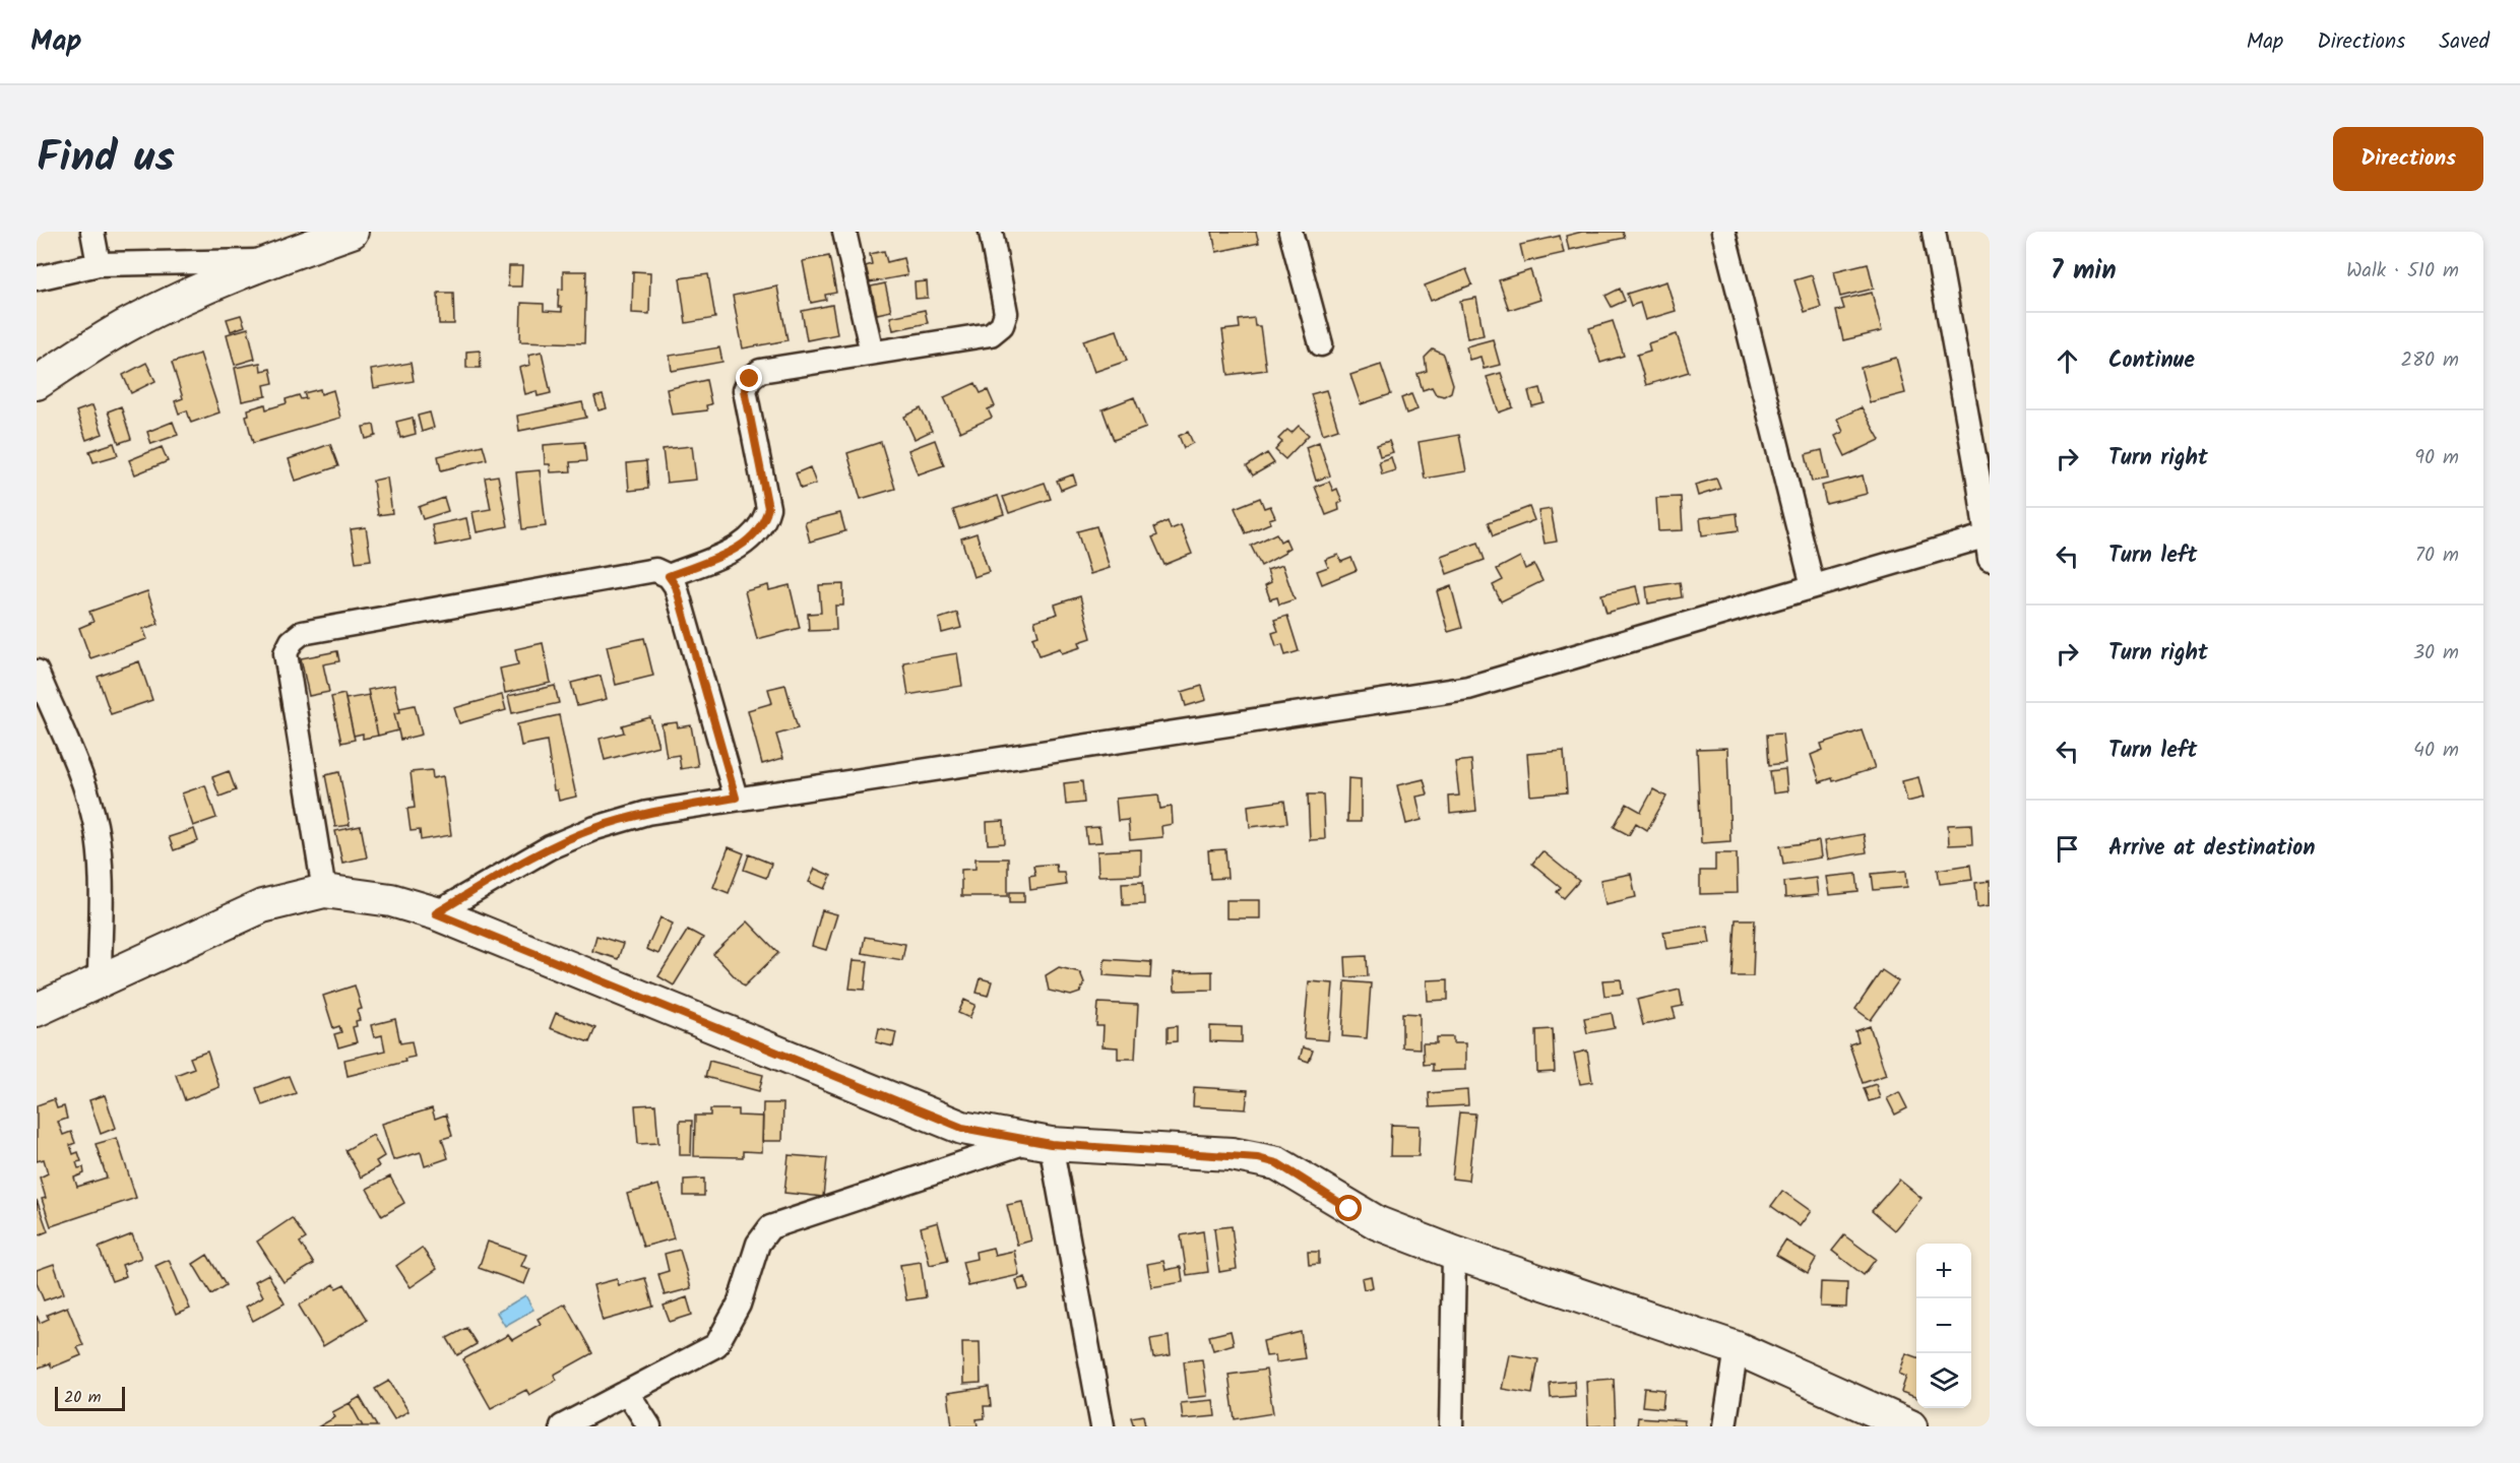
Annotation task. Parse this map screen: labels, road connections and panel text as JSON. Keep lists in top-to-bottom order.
{
  "scale_bar": "20 m",
  "page": {
    "header": "Map",
    "nav": ["Map", "Directions", "Saved"],
    "title": "Find us",
    "buttons": "Directions",
    "heading": ["7 min", "Walk · 510 m"],
    "list": [
      ["Continue", "280 m"],
      ["Turn right", "90 m"],
      ["Turn left", "70 m"],
      ["Turn right", "30 m"],
      ["Turn left", "40 m"],
      "Arrive at destination"
    ],
    "map_buttons": ["+", "−"],
    "scale": "20 m"
  }
}
